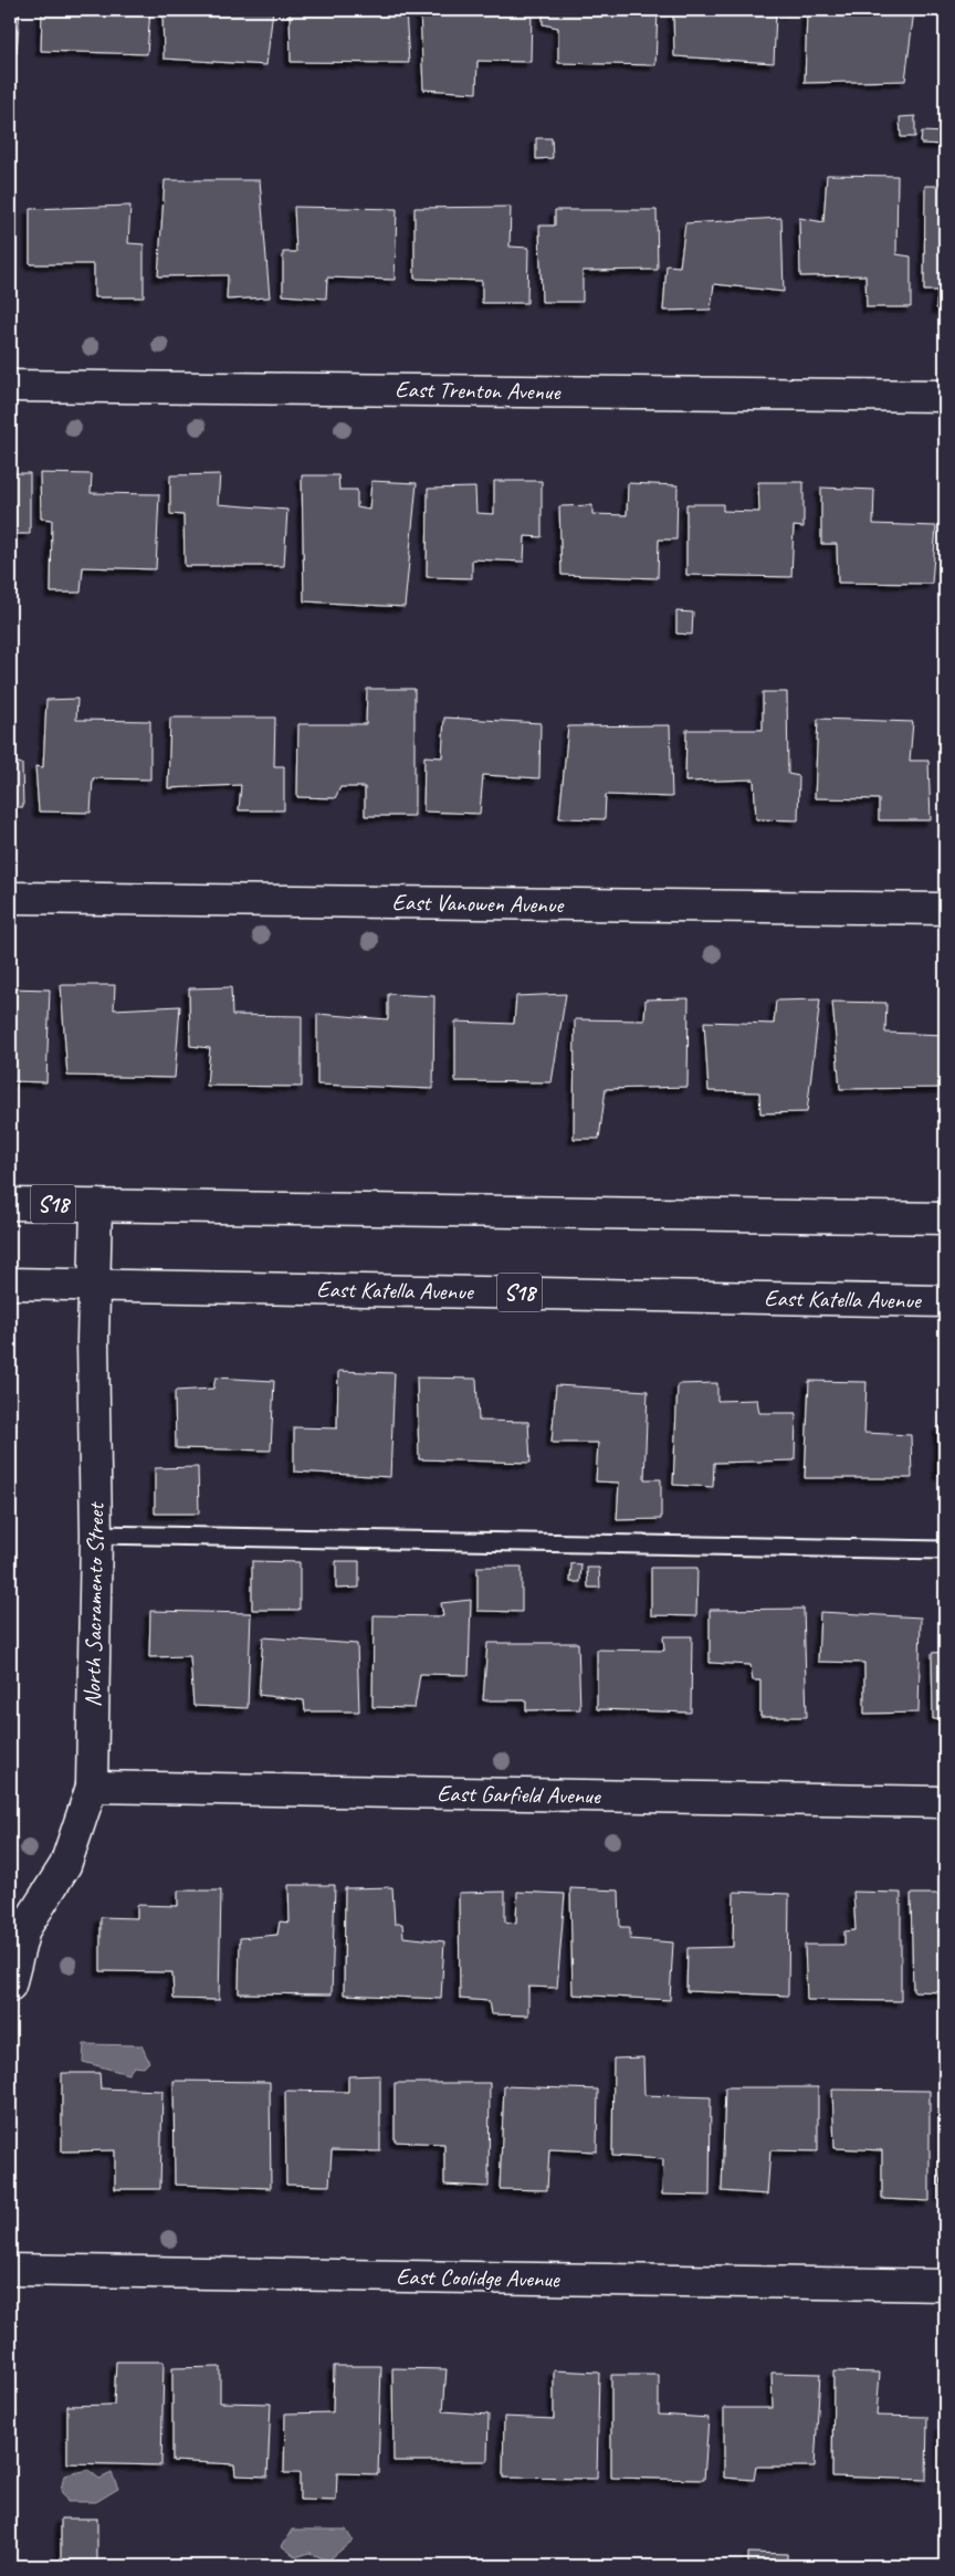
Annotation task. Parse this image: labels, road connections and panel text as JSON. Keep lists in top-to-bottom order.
{
  "streets": {
    "street": [
      "East Trenton Avenue",
      "East Vanowen Avenue",
      "S18",
      "East Katella Avenue",
      "North Sacramento Street",
      "East Garfield Avenue",
      "East Coolidge Avenue"
    ]
  },
  "crossings": [
    ["S18", "North Sacramento Street"],
    ["East Katella Avenue", "North Sacramento Street"],
    ["North Sacramento Street", "East Garfield Avenue"]
  ]
}
